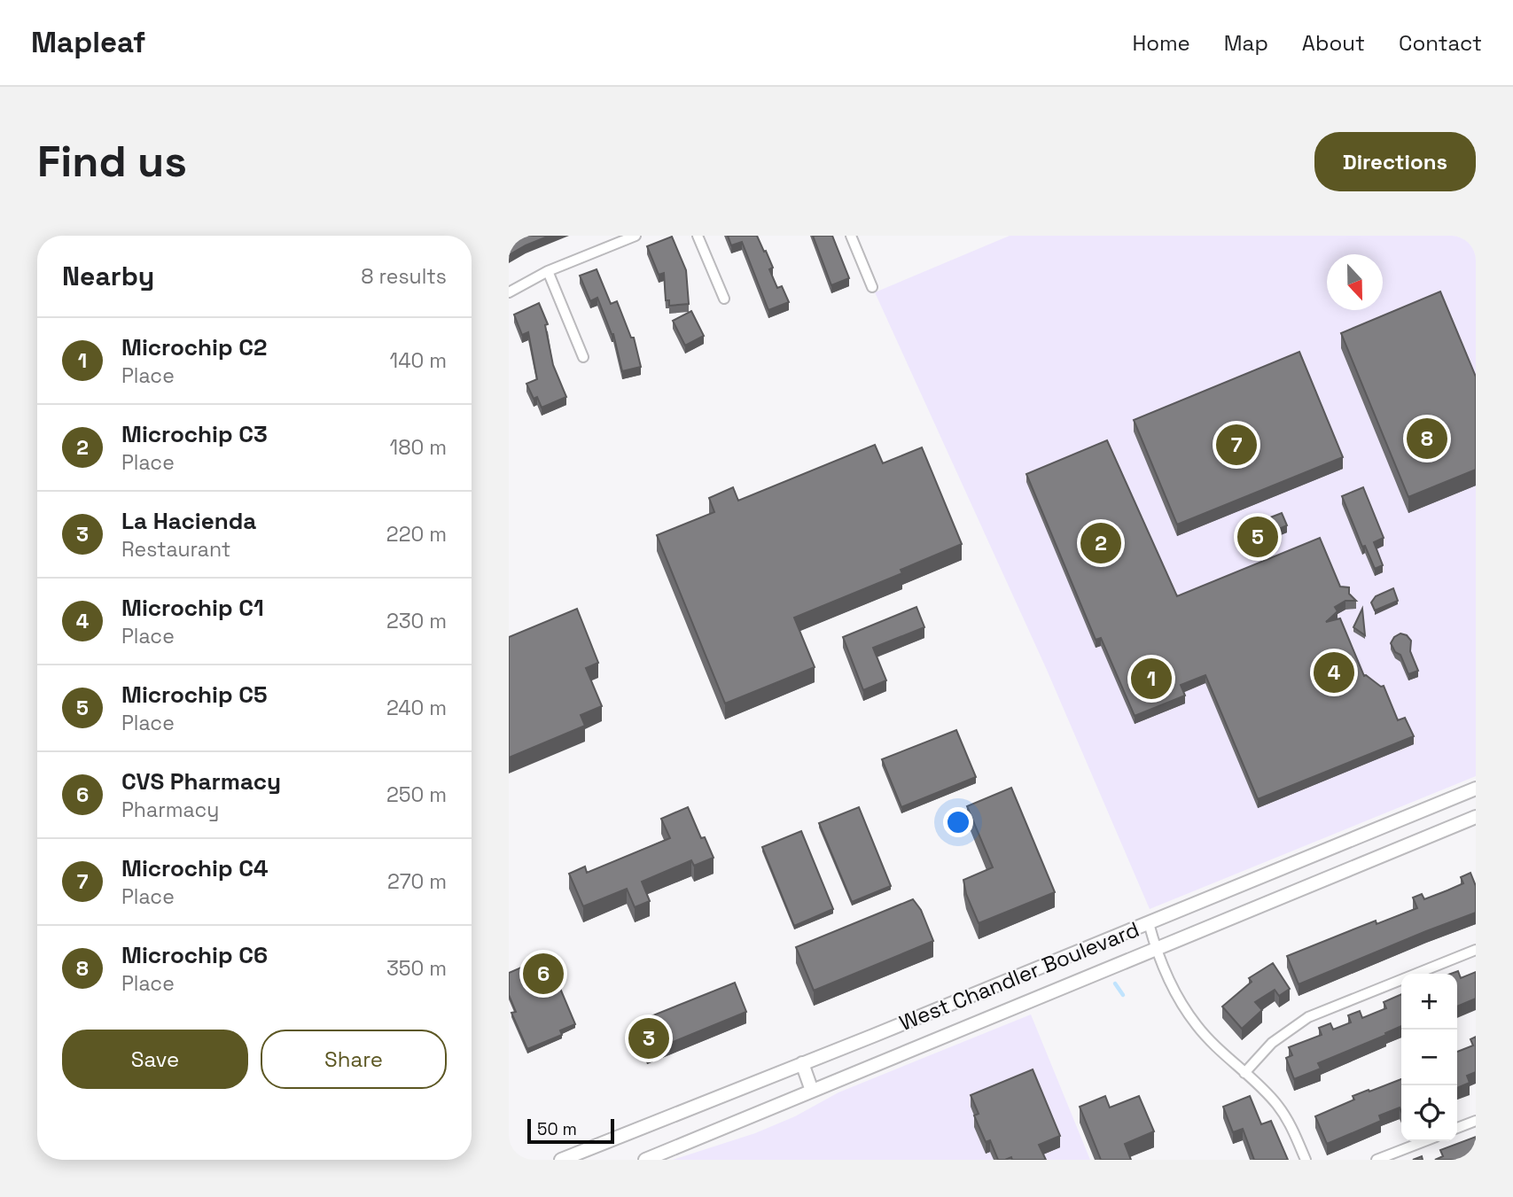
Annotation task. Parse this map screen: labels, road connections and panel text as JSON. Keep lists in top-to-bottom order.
{
  "streets": {
    "main road": ["West Chandler Boulevard"]
  },
  "scale_bar": "50 m",
  "north": "bottom",
  "page": {
    "header": "Mapleaf",
    "nav": [
      "Home",
      "Map",
      "About",
      "Contact"
    ],
    "buttons": [
      "Directions",
      ["Save", "Share"]
    ],
    "title": "Find us",
    "heading": ["Nearby", "8 results"],
    "list": [
      {
        "mark": "1",
        "name": "Microchip C2",
        "note": "Place",
        "value": "140 m"
      },
      {
        "mark": "2",
        "name": "Microchip C3",
        "note": "Place",
        "value": "180 m"
      },
      {
        "mark": "3",
        "name": "La Hacienda",
        "note": "Restaurant",
        "value": "220 m"
      },
      {
        "mark": "4",
        "name": "Microchip C1",
        "note": "Place",
        "value": "230 m"
      },
      {
        "mark": "5",
        "name": "Microchip C5",
        "note": "Place",
        "value": "240 m"
      },
      {
        "mark": "6",
        "name": "CVS Pharmacy",
        "note": "Pharmacy",
        "value": "250 m"
      },
      {
        "mark": "7",
        "name": "Microchip C4",
        "note": "Place",
        "value": "270 m"
      },
      {
        "mark": "8",
        "name": "Microchip C6",
        "note": "Place",
        "value": "350 m"
      }
    ],
    "pins": [
      "8",
      "7",
      "5",
      "2",
      "4",
      "1",
      "6",
      "3"
    ],
    "map_buttons": ["+", "−"],
    "scale": "50 m"
  }
}
